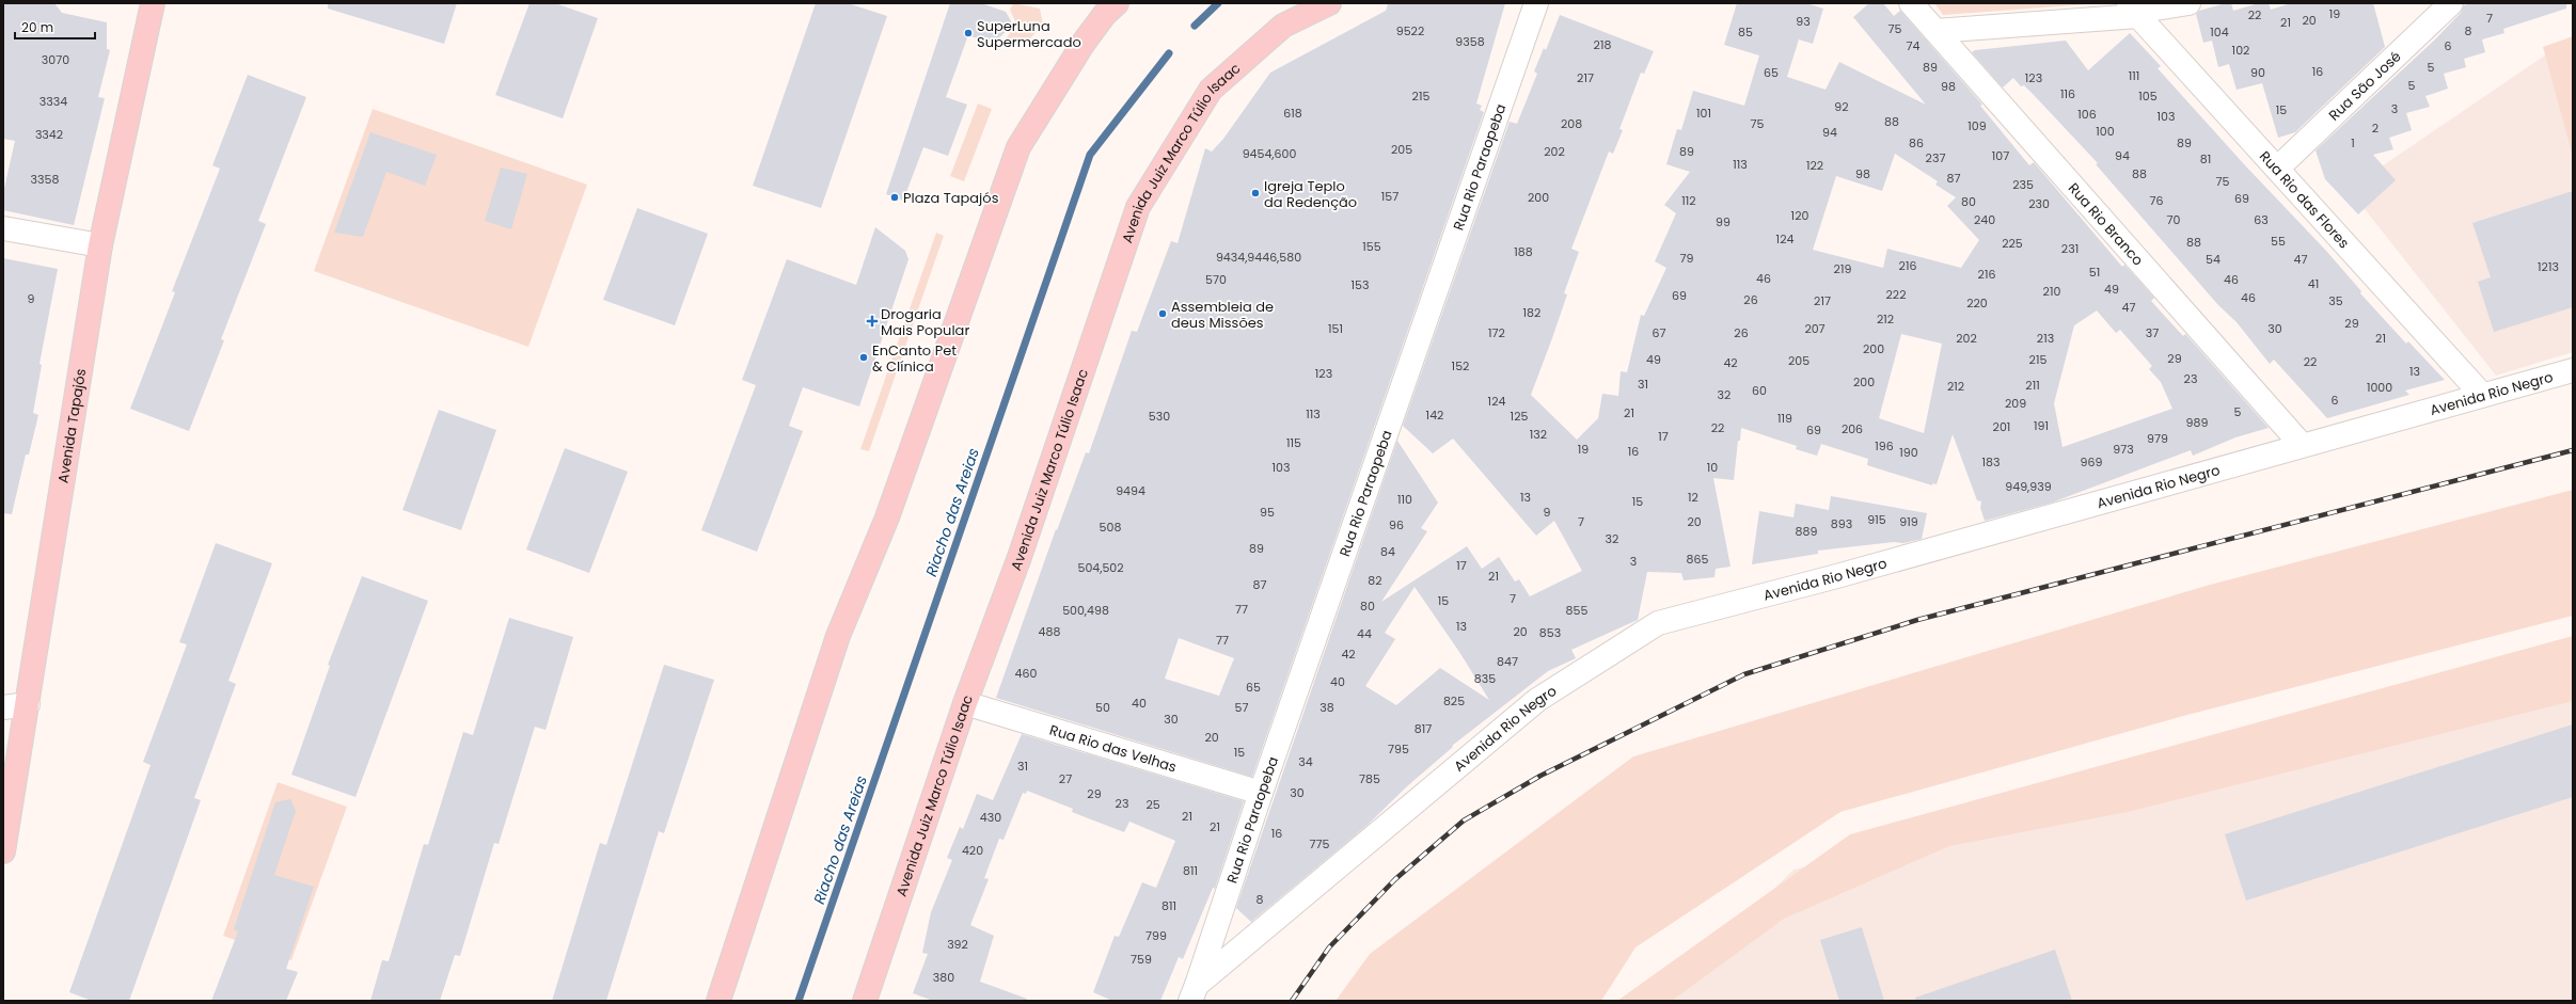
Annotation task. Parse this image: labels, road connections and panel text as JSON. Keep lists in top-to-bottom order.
{
  "streets": {
    "main road": ["Avenida Juiz Marco Túlio Isaac", "Avenida Tapajós"],
    "street": [
      "Rua São José",
      "Rua Rio Paraopeba",
      "Rua Rio das Flores",
      "Rua Rio Branco",
      "Avenida Rio Negro",
      "Rua Rio das Velhas"
    ]
  },
  "crossings": [
    ["Rua São José", "Rua Rio das Flores"],
    ["Avenida Juiz Marco Túlio Isaac", "Rua Rio das Velhas"],
    ["Rua Rio Paraopeba", "Avenida Rio Negro"],
    ["Rua Rio Paraopeba", "Rua Rio das Velhas"],
    ["Rua Rio das Flores", "Avenida Rio Negro"],
    ["Rua Rio Branco", "Avenida Rio Negro"]
  ],
  "water": ["Riacho das Areias"],
  "places": {
    "other": [
      "SuperLuna Supermercado",
      "Igreja Teplo da Redenção",
      "Plaza Tapajós",
      "Assembleia de deus Missões",
      "EnCanto Pet & Clínica"
    ],
    "health": ["Drogaria Mais Popular"]
  },
  "house_numbers": [
    "19",
    "22",
    "7",
    "20",
    "93",
    "21",
    "75",
    "9522",
    "8",
    "85",
    "104",
    "9358",
    "218",
    "74",
    "6",
    "102",
    "3070",
    "89",
    "5",
    "16",
    "65",
    "90",
    "111",
    "217",
    "123",
    "5",
    "98",
    "116",
    "215",
    "105",
    "3334",
    "92",
    "3",
    "15",
    "618",
    "101",
    "106",
    "103",
    "88",
    "208",
    "75",
    "109",
    "2",
    "100",
    "94",
    "3342",
    "86",
    "89",
    "1",
    "205",
    "202",
    "89",
    "9454,600",
    "107",
    "94",
    "237",
    "81",
    "113",
    "122",
    "98",
    "88",
    "87",
    "3358",
    "75",
    "235",
    "157",
    "200",
    "69",
    "112",
    "76",
    "80",
    "230",
    "120",
    "240",
    "70",
    "63",
    "99",
    "124",
    "55",
    "88",
    "225",
    "155",
    "231",
    "188",
    "9434,9446,580",
    "79",
    "54",
    "47",
    "216",
    "1213",
    "219",
    "51",
    "216",
    "46",
    "570",
    "46",
    "41",
    "153",
    "49",
    "210",
    "222",
    "69",
    "46",
    "9",
    "26",
    "217",
    "35",
    "220",
    "47",
    "182",
    "212",
    "29",
    "151",
    "207",
    "30",
    "172",
    "67",
    "26",
    "37",
    "202",
    "213",
    "21",
    "200",
    "29",
    "49",
    "215",
    "205",
    "22",
    "42",
    "152",
    "13",
    "123",
    "23",
    "200",
    "31",
    "211",
    "212",
    "1000",
    "60",
    "32",
    "6",
    "124",
    "209",
    "5",
    "21",
    "113",
    "142",
    "530",
    "125",
    "119",
    "989",
    "191",
    "201",
    "22",
    "206",
    "69",
    "132",
    "17",
    "979",
    "115",
    "196",
    "19",
    "973",
    "16",
    "190",
    "183",
    "969",
    "103",
    "10",
    "949,939",
    "9494",
    "13",
    "12",
    "110",
    "15",
    "95",
    "9",
    "915",
    "7",
    "20",
    "919",
    "893",
    "96",
    "508",
    "889",
    "32",
    "89",
    "84",
    "865",
    "3",
    "17",
    "504,502",
    "21",
    "82",
    "87",
    "7",
    "15",
    "80",
    "77",
    "500,498",
    "855",
    "13",
    "488",
    "20",
    "853",
    "44",
    "77",
    "42",
    "847",
    "460",
    "835",
    "40",
    "65",
    "825",
    "40",
    "50",
    "57",
    "38",
    "30",
    "817",
    "20",
    "795",
    "15",
    "34",
    "31",
    "27",
    "785",
    "30",
    "29",
    "23",
    "25",
    "21",
    "430",
    "21",
    "16",
    "775",
    "420",
    "811",
    "8",
    "811",
    "799",
    "392",
    "759",
    "380"
  ],
  "scale_bar": "20 m"
}
